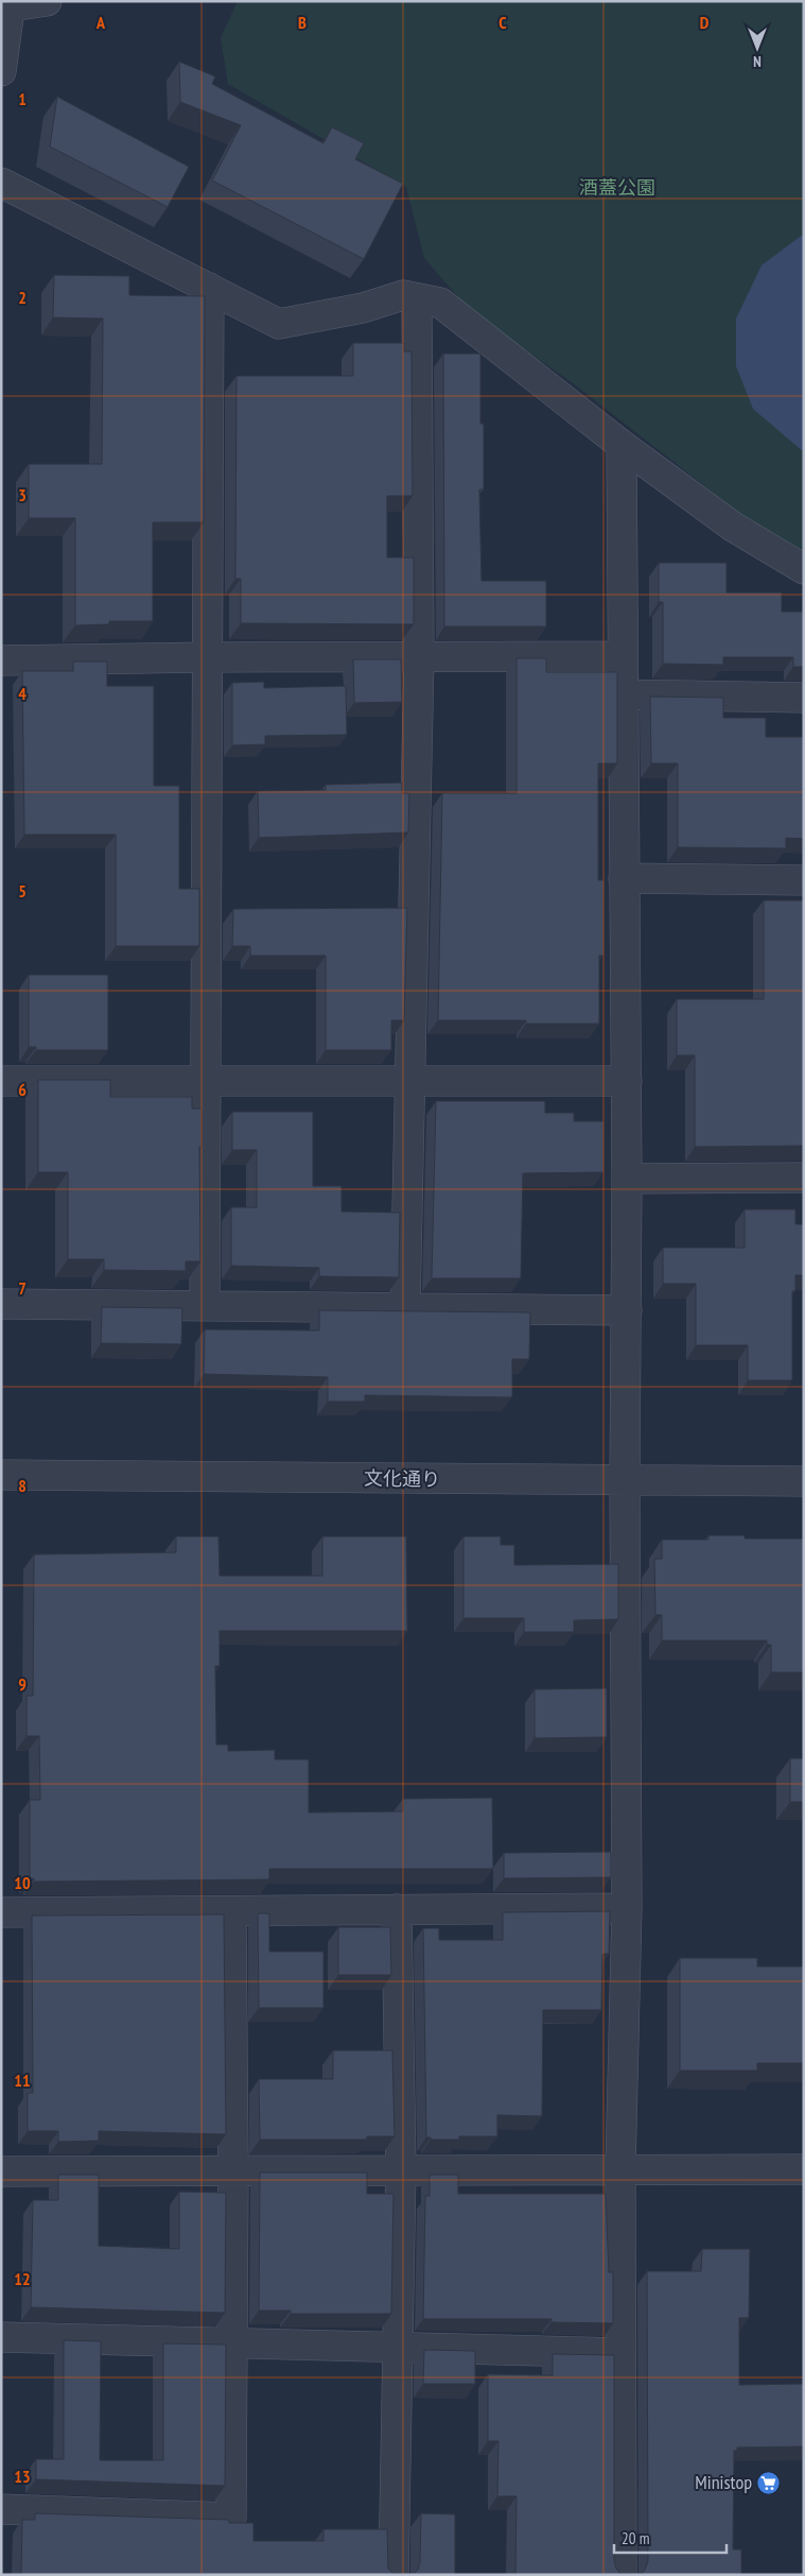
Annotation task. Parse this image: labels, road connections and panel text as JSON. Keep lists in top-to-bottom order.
{
  "streets": {
    "street": ["文化通り"]
  },
  "parks": ["酒蓋公園"],
  "places": {
    "supermarket": ["Ministop"]
  },
  "scale_bar": "20 m",
  "north": "bottom",
  "grid": {
    "columns": [
      "A",
      "B",
      "C",
      "D"
    ],
    "rows": [
      "1",
      "2",
      "3",
      "4",
      "5",
      "6",
      "7",
      "8",
      "9",
      "10",
      "11",
      "12",
      "13"
    ]
  }
}
